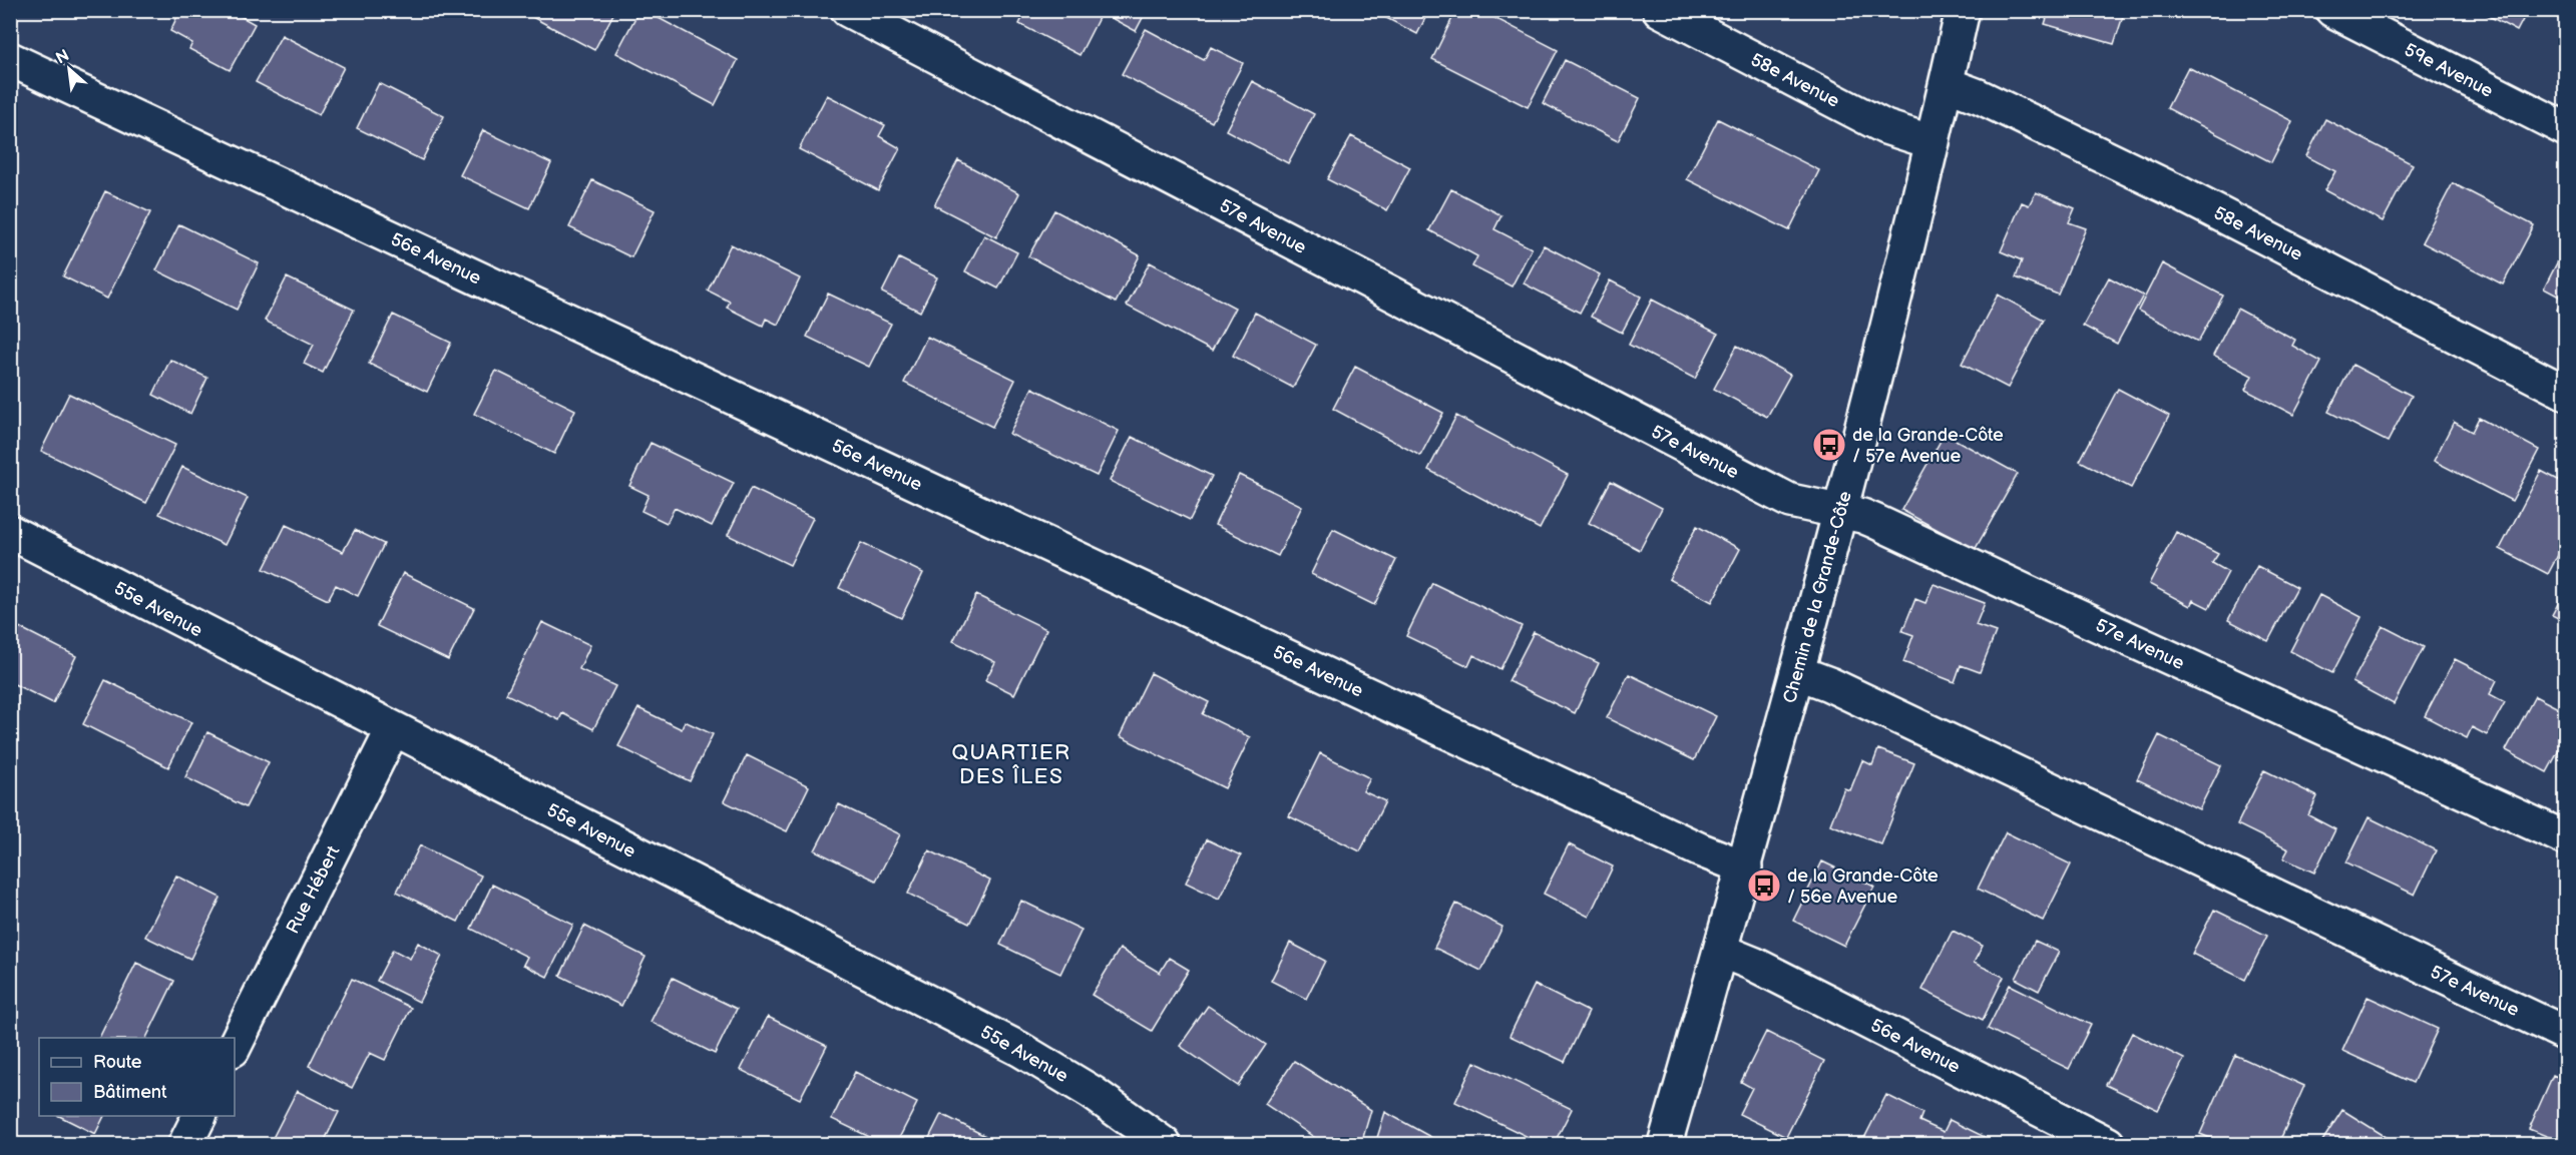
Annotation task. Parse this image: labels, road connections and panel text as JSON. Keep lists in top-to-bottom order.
{
  "streets": {
    "street": [
      "59e Avenue",
      "58e Avenue",
      "57e Avenue",
      "56e Avenue",
      "Chemin de la Grande-Côte",
      "55e Avenue",
      "Rue Hébert"
    ]
  },
  "crossings": [
    ["58e Avenue", "Chemin de la Grande-Côte"],
    ["57e Avenue", "Chemin de la Grande-Côte"],
    ["56e Avenue", "Chemin de la Grande-Côte"],
    ["55e Avenue", "Rue Hébert"]
  ],
  "districts": ["QUARTIER DES ÎLES"],
  "places": {
    "bus stop": ["de la Grande-Côte / 57e Avenue", "de la Grande-Côte / 56e Avenue"]
  },
  "legend": ["Route", "Bâtiment"],
  "north": "top left"
}
